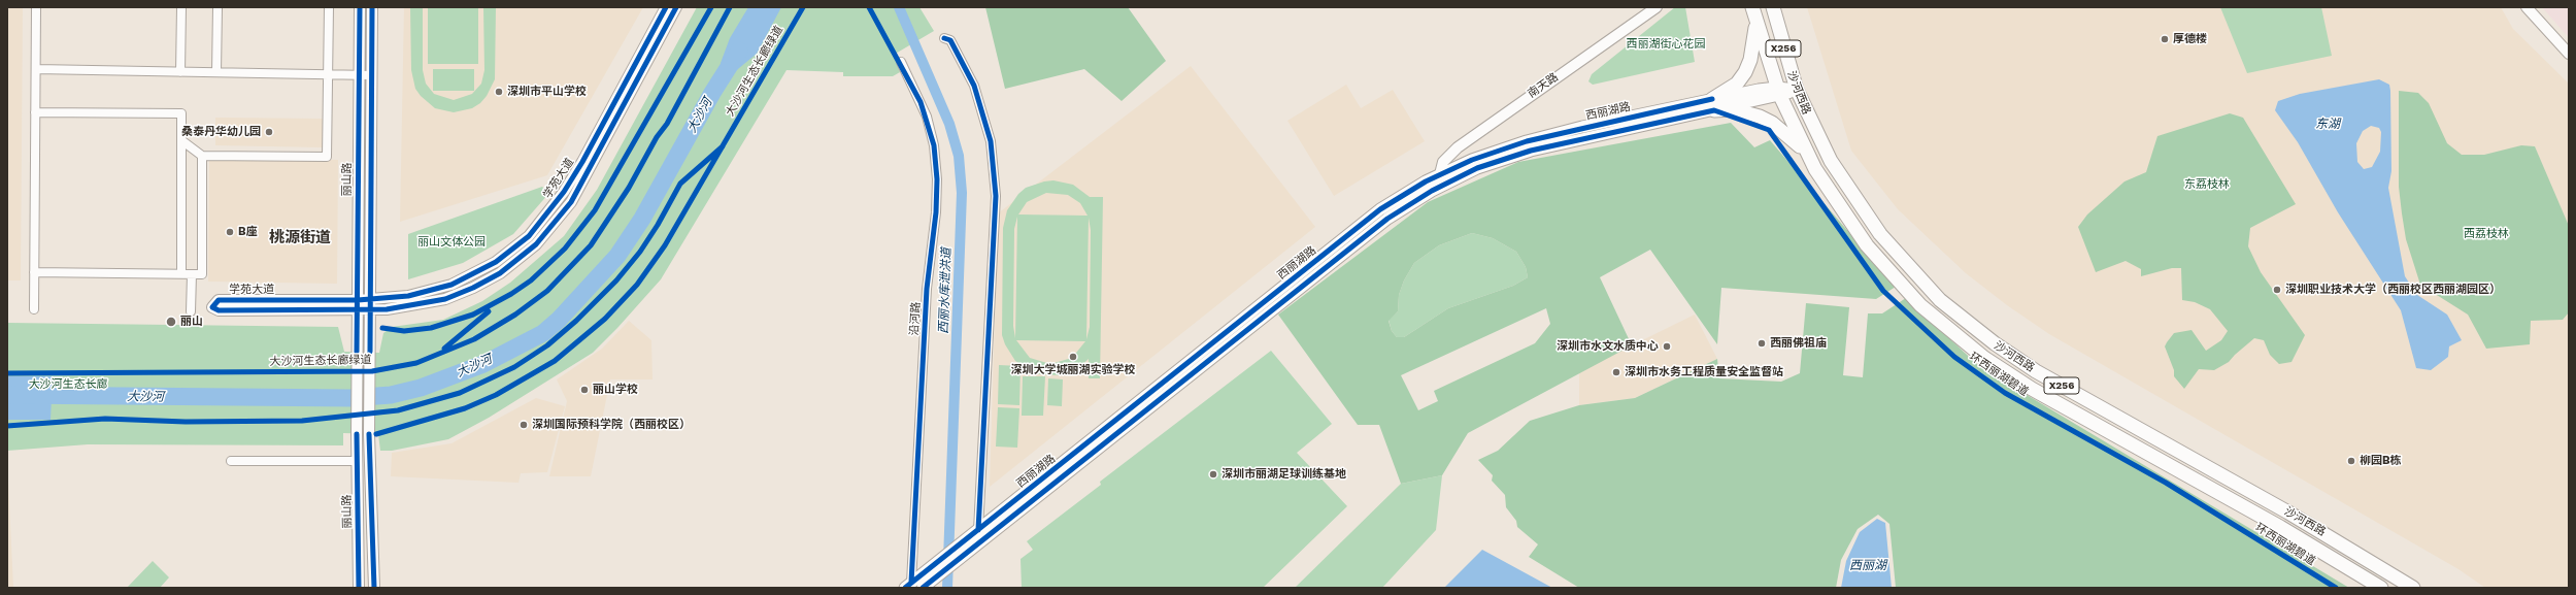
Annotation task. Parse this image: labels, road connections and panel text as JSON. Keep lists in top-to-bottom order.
{
  "streets": {
    "main road": ["X256", "沙河西路", "西丽湖路"],
    "street": [
      "南天路",
      "学苑大道",
      "丽山路",
      "沿河路"
    ],
    "cycle path": ["大沙河生态长廊绿道", "环西丽湖碧道"]
  },
  "crossings": [
    ["南天路", "西丽湖路"],
    ["沙河西路", "西丽湖路"],
    ["学苑大道", "丽山路"]
  ],
  "districts": ["桃源街道"],
  "water": [
    "大沙河",
    "东湖",
    "西丽水库泄洪道",
    "西丽湖"
  ],
  "parks": [
    "西丽湖街心花园",
    "东荔枝林",
    "西荔枝林",
    "丽山文体公园",
    "大沙河生态长廊"
  ],
  "places": [
    "厚德楼",
    "深圳市平山学校",
    "桑泰丹华幼儿园",
    "B座",
    "深圳职业技术大学（西丽校区西丽湖园区）",
    "丽山",
    "西丽佛祖庙",
    "深圳市水文水质中心",
    "深圳大学城丽湖实验学校",
    "深圳市水务工程质量安全监督站",
    "丽山学校",
    "深圳国际预科学院（西丽校区）",
    "柳园B栋",
    "深圳市丽湖足球训练基地"
  ]
}
